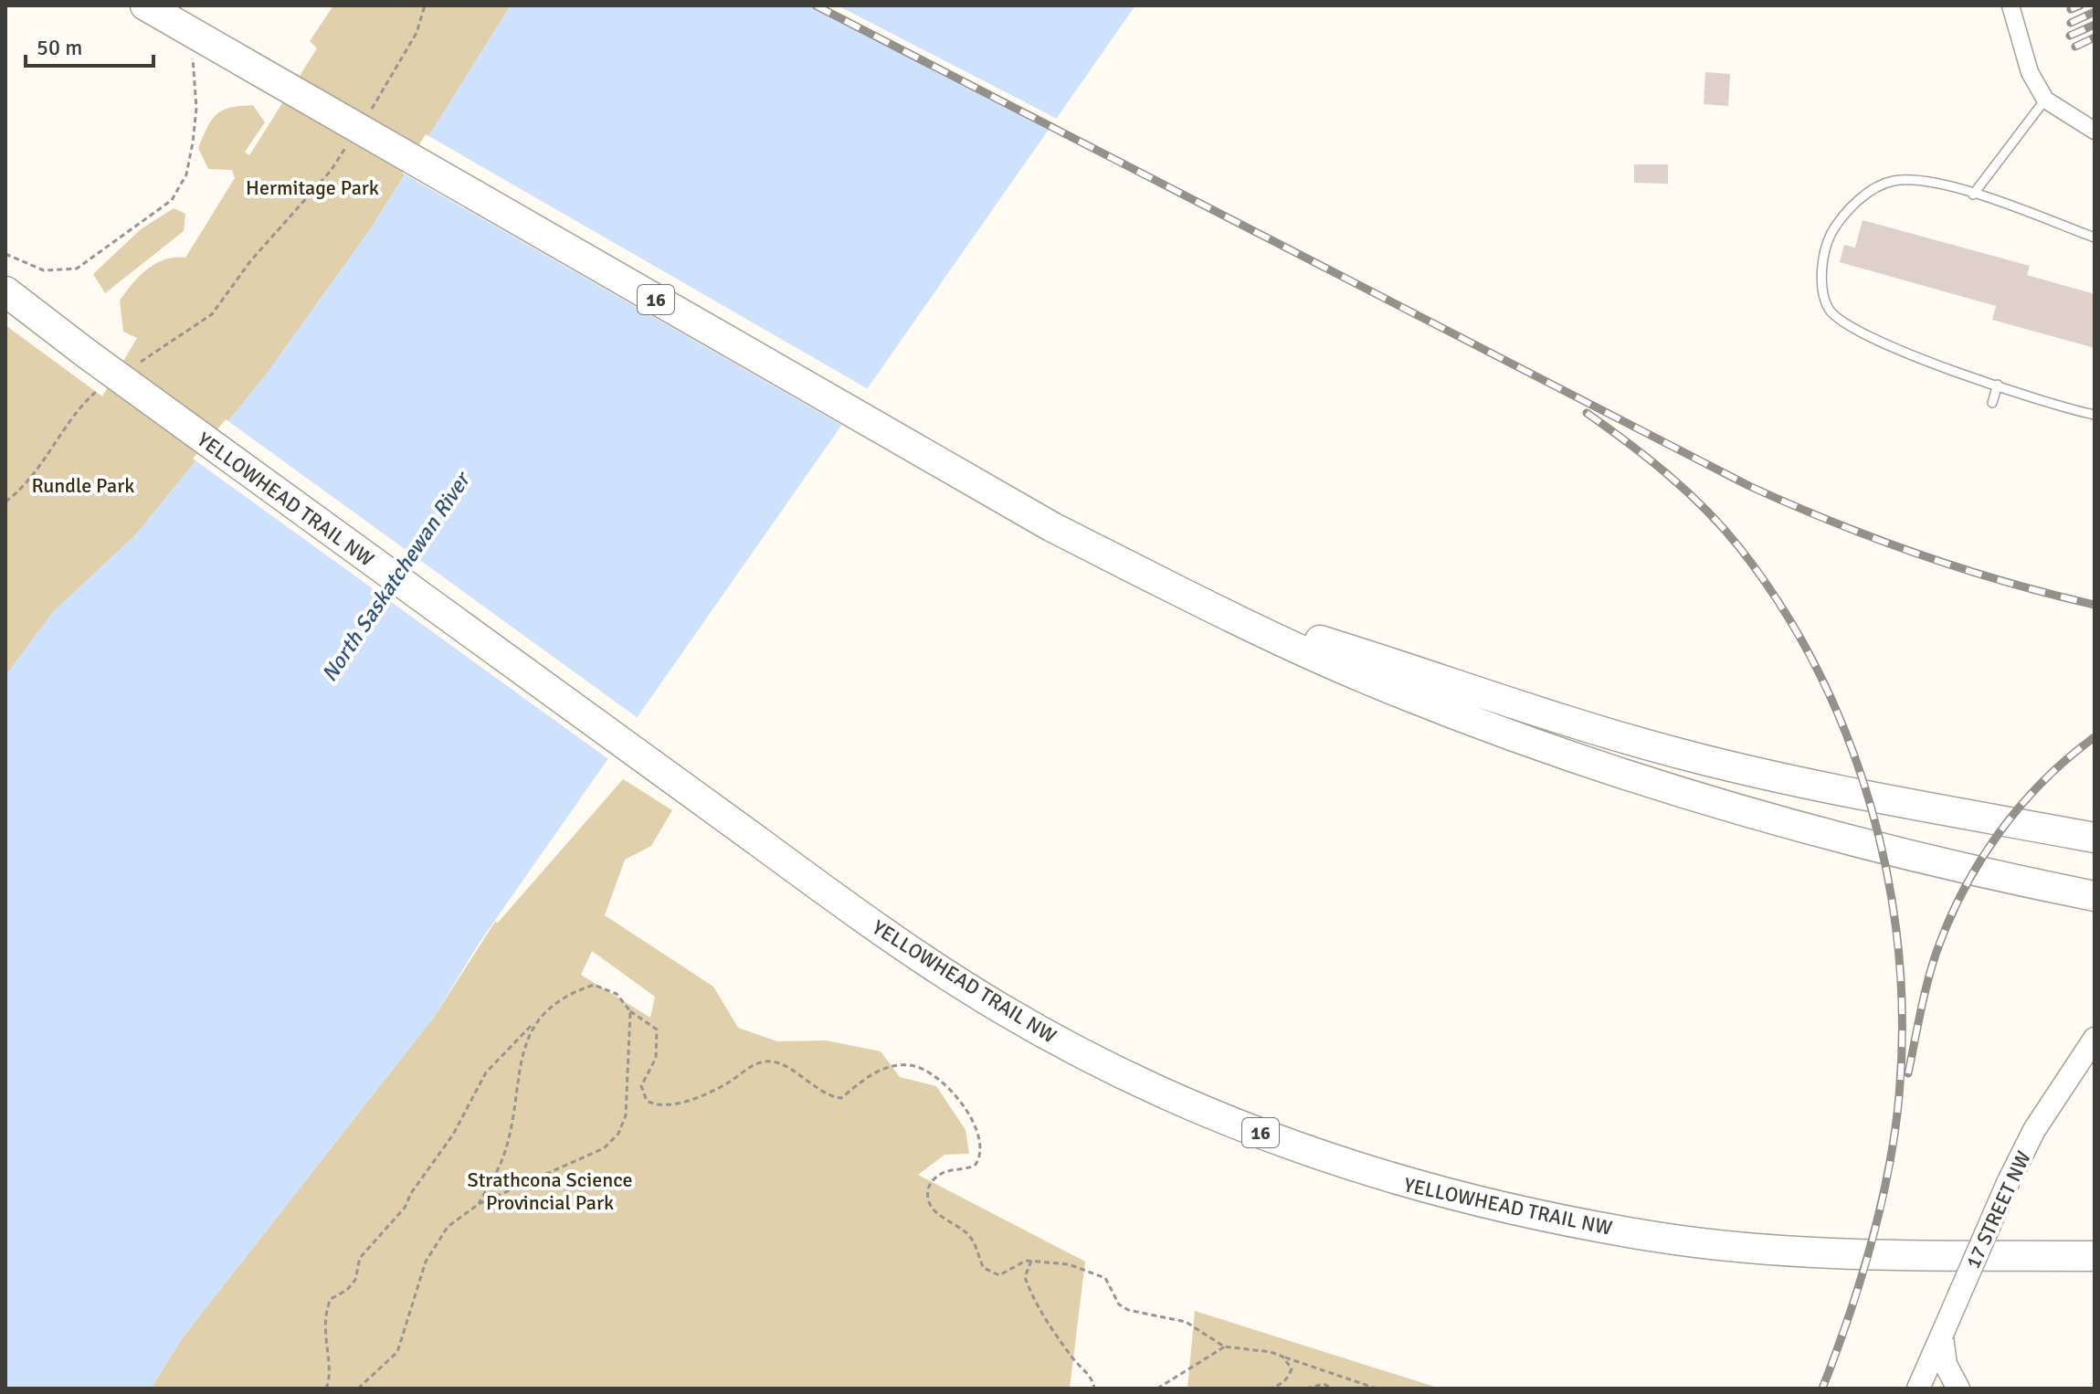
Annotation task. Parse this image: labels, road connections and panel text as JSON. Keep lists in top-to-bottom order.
{
  "streets": {
    "highway": ["16", "YELLOWHEAD TRAIL NW"],
    "main road": ["17 STREET NW"]
  },
  "water": ["North Saskatchewan River"],
  "parks": ["Hermitage Park", "Rundle Park", "Strathcona Science Provincial Park"],
  "scale_bar": "50 m"
}
